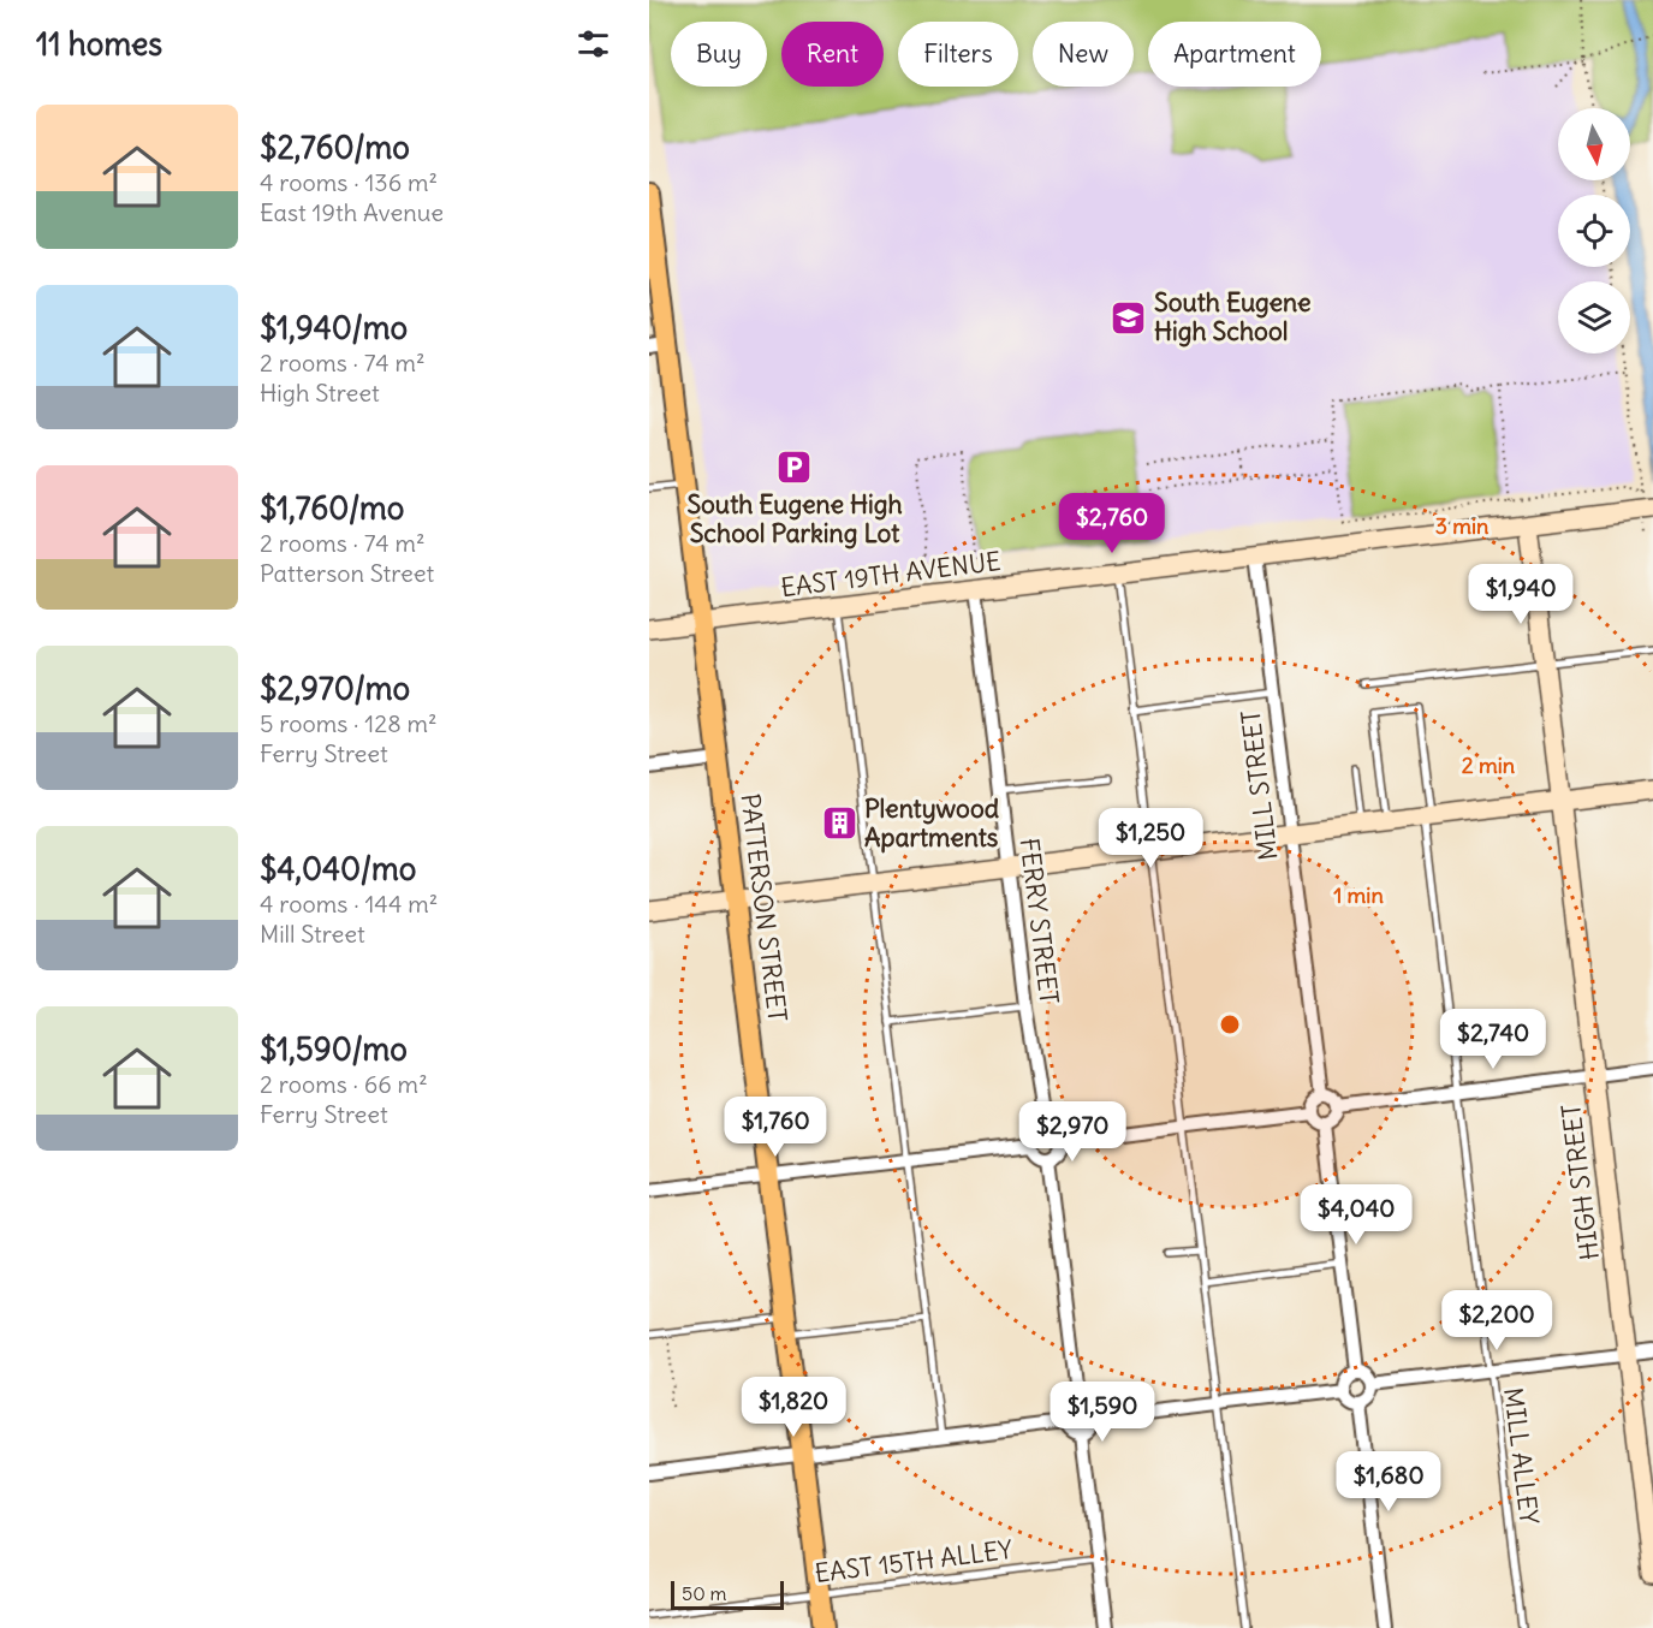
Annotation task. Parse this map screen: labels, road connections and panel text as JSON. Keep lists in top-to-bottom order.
{
  "streets": {
    "main road": ["PATTERSON STREET"],
    "street": [
      "EAST 19TH AVENUE",
      "MILL STREET",
      "FERRY STREET",
      "HIGH STREET"
    ],
    "lane": ["MILL ALLEY", "EAST 15TH ALLEY"]
  },
  "crossings": [
    ["EAST 19TH AVENUE", "MILL STREET"],
    ["EAST 19TH AVENUE", "PATTERSON STREET"],
    ["EAST 19TH AVENUE", "FERRY STREET"],
    ["EAST 19TH AVENUE", "HIGH STREET"],
    ["PATTERSON STREET", "EAST 15TH ALLEY"]
  ],
  "places": {
    "school or university": ["South Eugene High School"],
    "parking": ["South Eugene High School Parking Lot"],
    "building": ["Plentywood Apartments"]
  },
  "scale_bar": "50 m",
  "north": "bottom",
  "page": {
    "heading": "11 homes",
    "chip": [
      "Buy",
      "Rent",
      "Filters",
      "New",
      "Apartment"
    ],
    "list": [
      {
        "name": "$2,760/mo",
        "note": "4 rooms · 136 m² · East 19th Avenue"
      },
      {
        "name": "$1,940/mo",
        "note": "2 rooms · 74 m² · High Street"
      },
      {
        "name": "$1,760/mo",
        "note": "2 rooms · 74 m² · Patterson Street"
      },
      {
        "name": "$2,970/mo",
        "note": "5 rooms · 128 m² · Ferry Street"
      },
      {
        "name": "$4,040/mo",
        "note": "4 rooms · 144 m² · Mill Street"
      },
      {
        "name": "$1,590/mo",
        "note": "2 rooms · 66 m² · Ferry Street"
      }
    ],
    "price": [
      "$2,760",
      "$1,940",
      "$1,250",
      "$2,740",
      "$1,760",
      "$2,970",
      "$4,040",
      "$2,200",
      "$1,820",
      "$1,590",
      "$1,680"
    ],
    "scale": "50 m"
  },
  "rings": ["3 min", "2 min", "1 min"]
}
